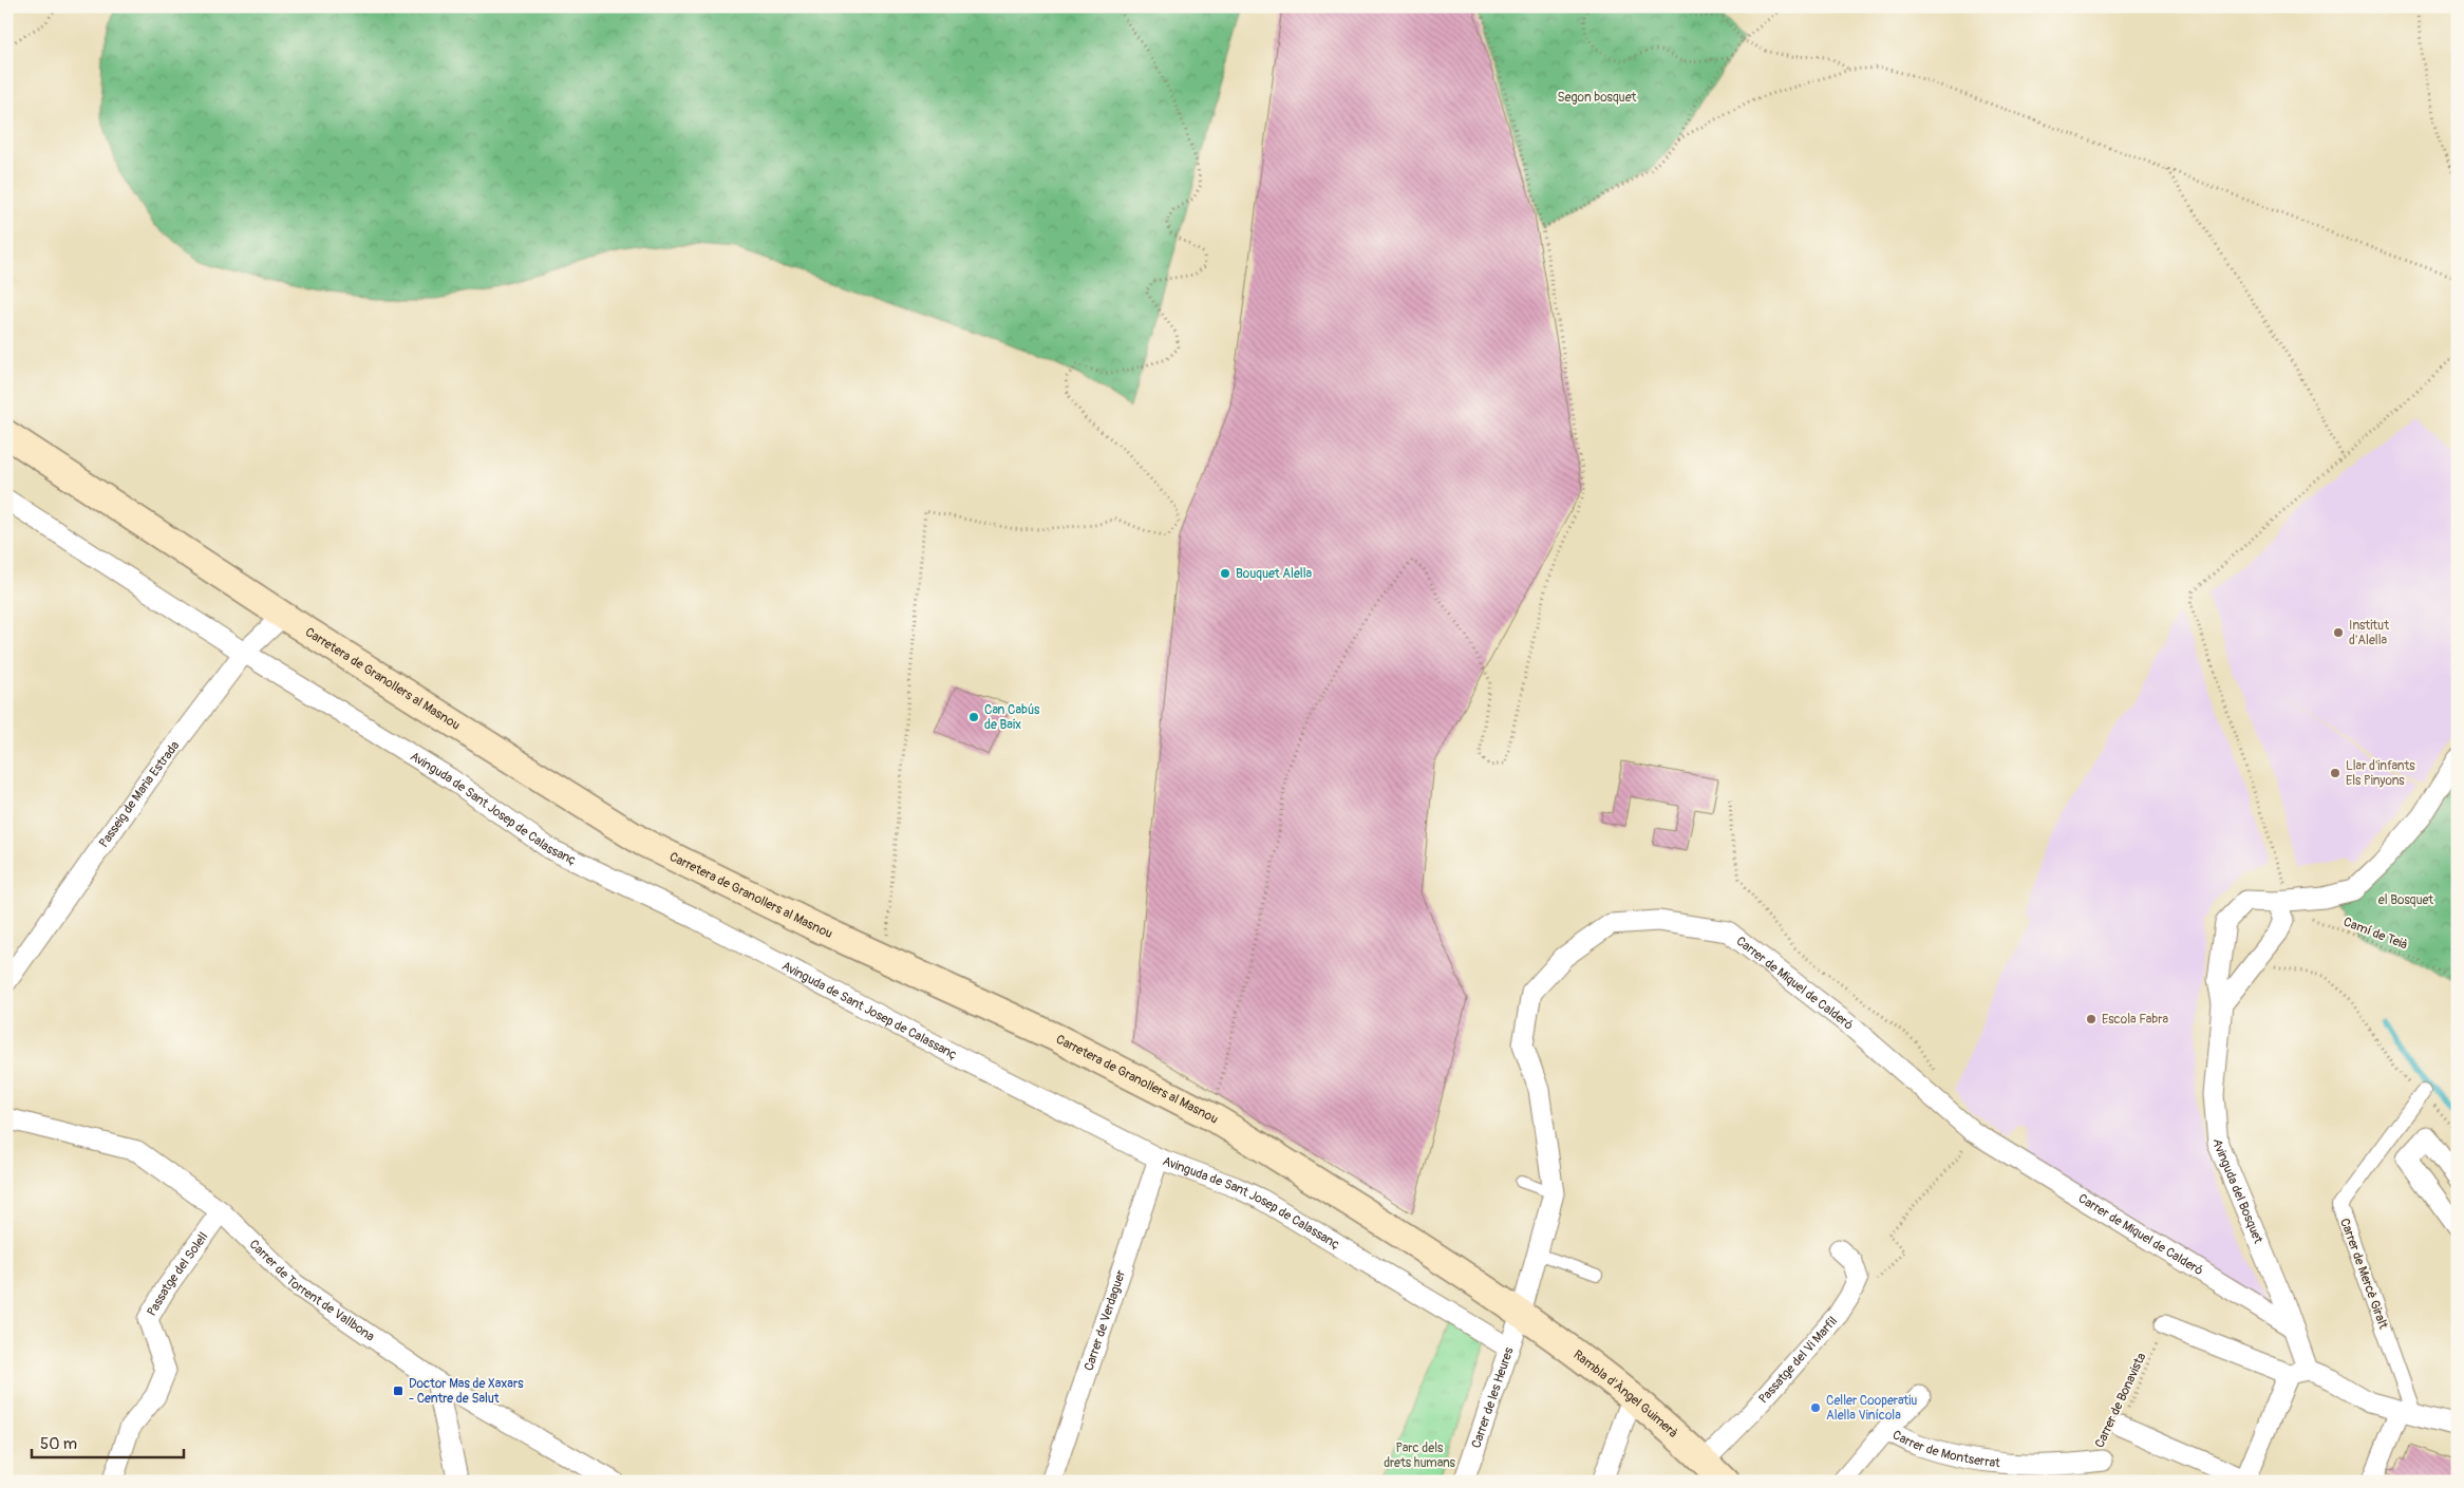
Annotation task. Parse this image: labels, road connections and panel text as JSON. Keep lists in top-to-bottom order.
{
  "streets": {
    "main road": ["Carretera de Granollers al Masnou", "Rambla d'Àngel Guimerà"],
    "street": [
      "Passeig de Maria Estrada",
      "Avinguda de Sant Josep de Calassanç",
      "Carrer de Miquel de Calderó",
      "Avinguda del Bosquet",
      "Passatge del Solell",
      "Carrer de Mercè Giralt",
      "Carrer de Torrent de Vallbona",
      "Carrer de Verdaguer",
      "Passatge del Vi Marfil",
      "Carrer de les Heures",
      "Carrer de Montserrat"
    ],
    "path": ["Camí de Teià", "Carrer de Bonavista"]
  },
  "crossings": [
    ["Carretera de Granollers al Masnou", "Passeig de Maria Estrada"],
    ["Carretera de Granollers al Masnou", "Carrer de Miquel de Calderó"],
    ["Carretera de Granollers al Masnou", "Rambla d'Àngel Guimerà"],
    ["Carretera de Granollers al Masnou", "Carrer de les Heures"],
    ["Passeig de Maria Estrada", "Avinguda de Sant Josep de Calassanç"],
    ["Avinguda de Sant Josep de Calassanç", "Carrer de Verdaguer"],
    ["Avinguda de Sant Josep de Calassanç", "Carrer de les Heures"],
    ["Camí de Teià", "Avinguda del Bosquet"],
    ["Carrer de Miquel de Calderó", "Avinguda del Bosquet"],
    ["Carrer de Miquel de Calderó", "Rambla d'Àngel Guimerà"],
    ["Carrer de Miquel de Calderó", "Carrer de les Heures"],
    ["Passatge del Solell", "Carrer de Torrent de Vallbona"],
    ["Passatge del Vi Marfil", "Rambla d'Àngel Guimerà"],
    ["Rambla d'Àngel Guimerà", "Carrer de les Heures"]
  ],
  "parks": ["Segon bosquet", "el Bosquet", "Parc dels drets humans"],
  "places": {
    "other": [
      "Bouquet Alella",
      "Institut d'Alella",
      "Can Cabús de Baix",
      "Llar d'infants Els Pinyons",
      "Escola Fabra",
      "Celler Cooperatiu Alella Vinícola"
    ],
    "transit": ["Doctor Mas de Xaxars - Centre de Salut"]
  },
  "scale_bar": "50 m"
}
